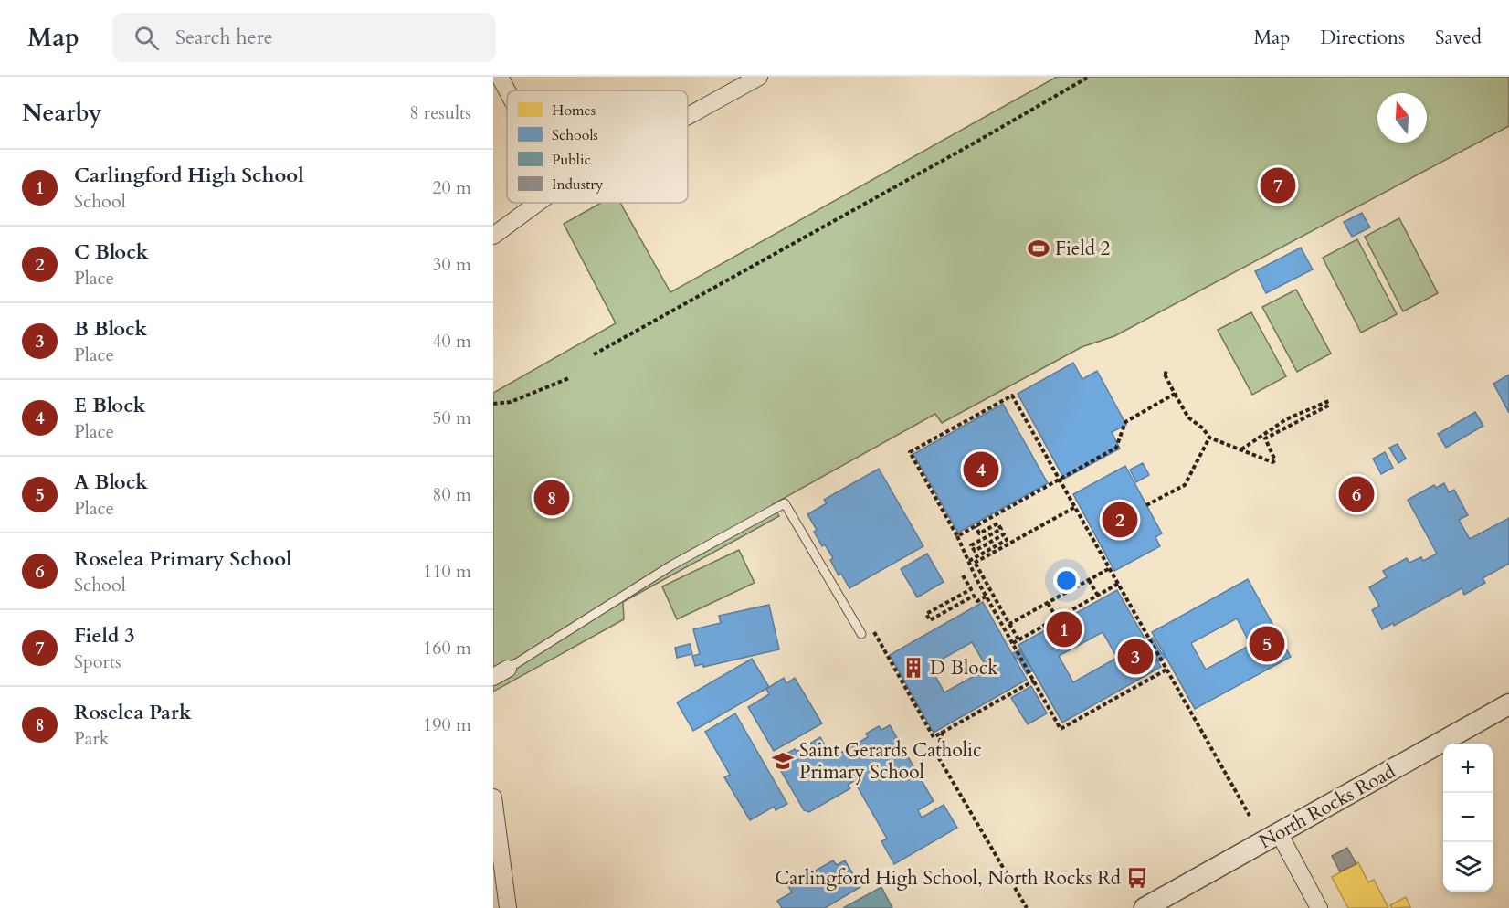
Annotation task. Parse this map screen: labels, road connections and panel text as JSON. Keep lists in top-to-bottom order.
{
  "streets": {
    "street": ["North Rocks Road"]
  },
  "places": {
    "sports": ["Field 2"],
    "building": ["D Block"],
    "school or university": ["Saint Gerards Catholic Primary School"],
    "bus stop": ["Carlingford High School, North Rocks Rd"]
  },
  "legend": [
    "Homes",
    "Schools",
    "Public",
    "Industry"
  ],
  "north": "top",
  "page": {
    "header": "Map",
    "search": "Search here",
    "nav": ["Map", "Directions", "Saved"],
    "heading": ["Nearby", "8 results"],
    "list": [
      {
        "mark": "1",
        "name": "Carlingford High School",
        "note": "School",
        "value": "20 m"
      },
      {
        "mark": "2",
        "name": "C Block",
        "note": "Place",
        "value": "30 m"
      },
      {
        "mark": "3",
        "name": "B Block",
        "note": "Place",
        "value": "40 m"
      },
      {
        "mark": "4",
        "name": "E Block",
        "note": "Place",
        "value": "50 m"
      },
      {
        "mark": "5",
        "name": "A Block",
        "note": "Place",
        "value": "80 m"
      },
      {
        "mark": "6",
        "name": "Roselea Primary School",
        "note": "School",
        "value": "110 m"
      },
      {
        "mark": "7",
        "name": "Field 3",
        "note": "Sports",
        "value": "160 m"
      },
      {
        "mark": "8",
        "name": "Roselea Park",
        "note": "Park",
        "value": "190 m"
      }
    ],
    "pins": [
      "7",
      "4",
      "6",
      "8",
      "2",
      "1",
      "5",
      "3"
    ],
    "map_buttons": ["+", "−"]
  }
}
